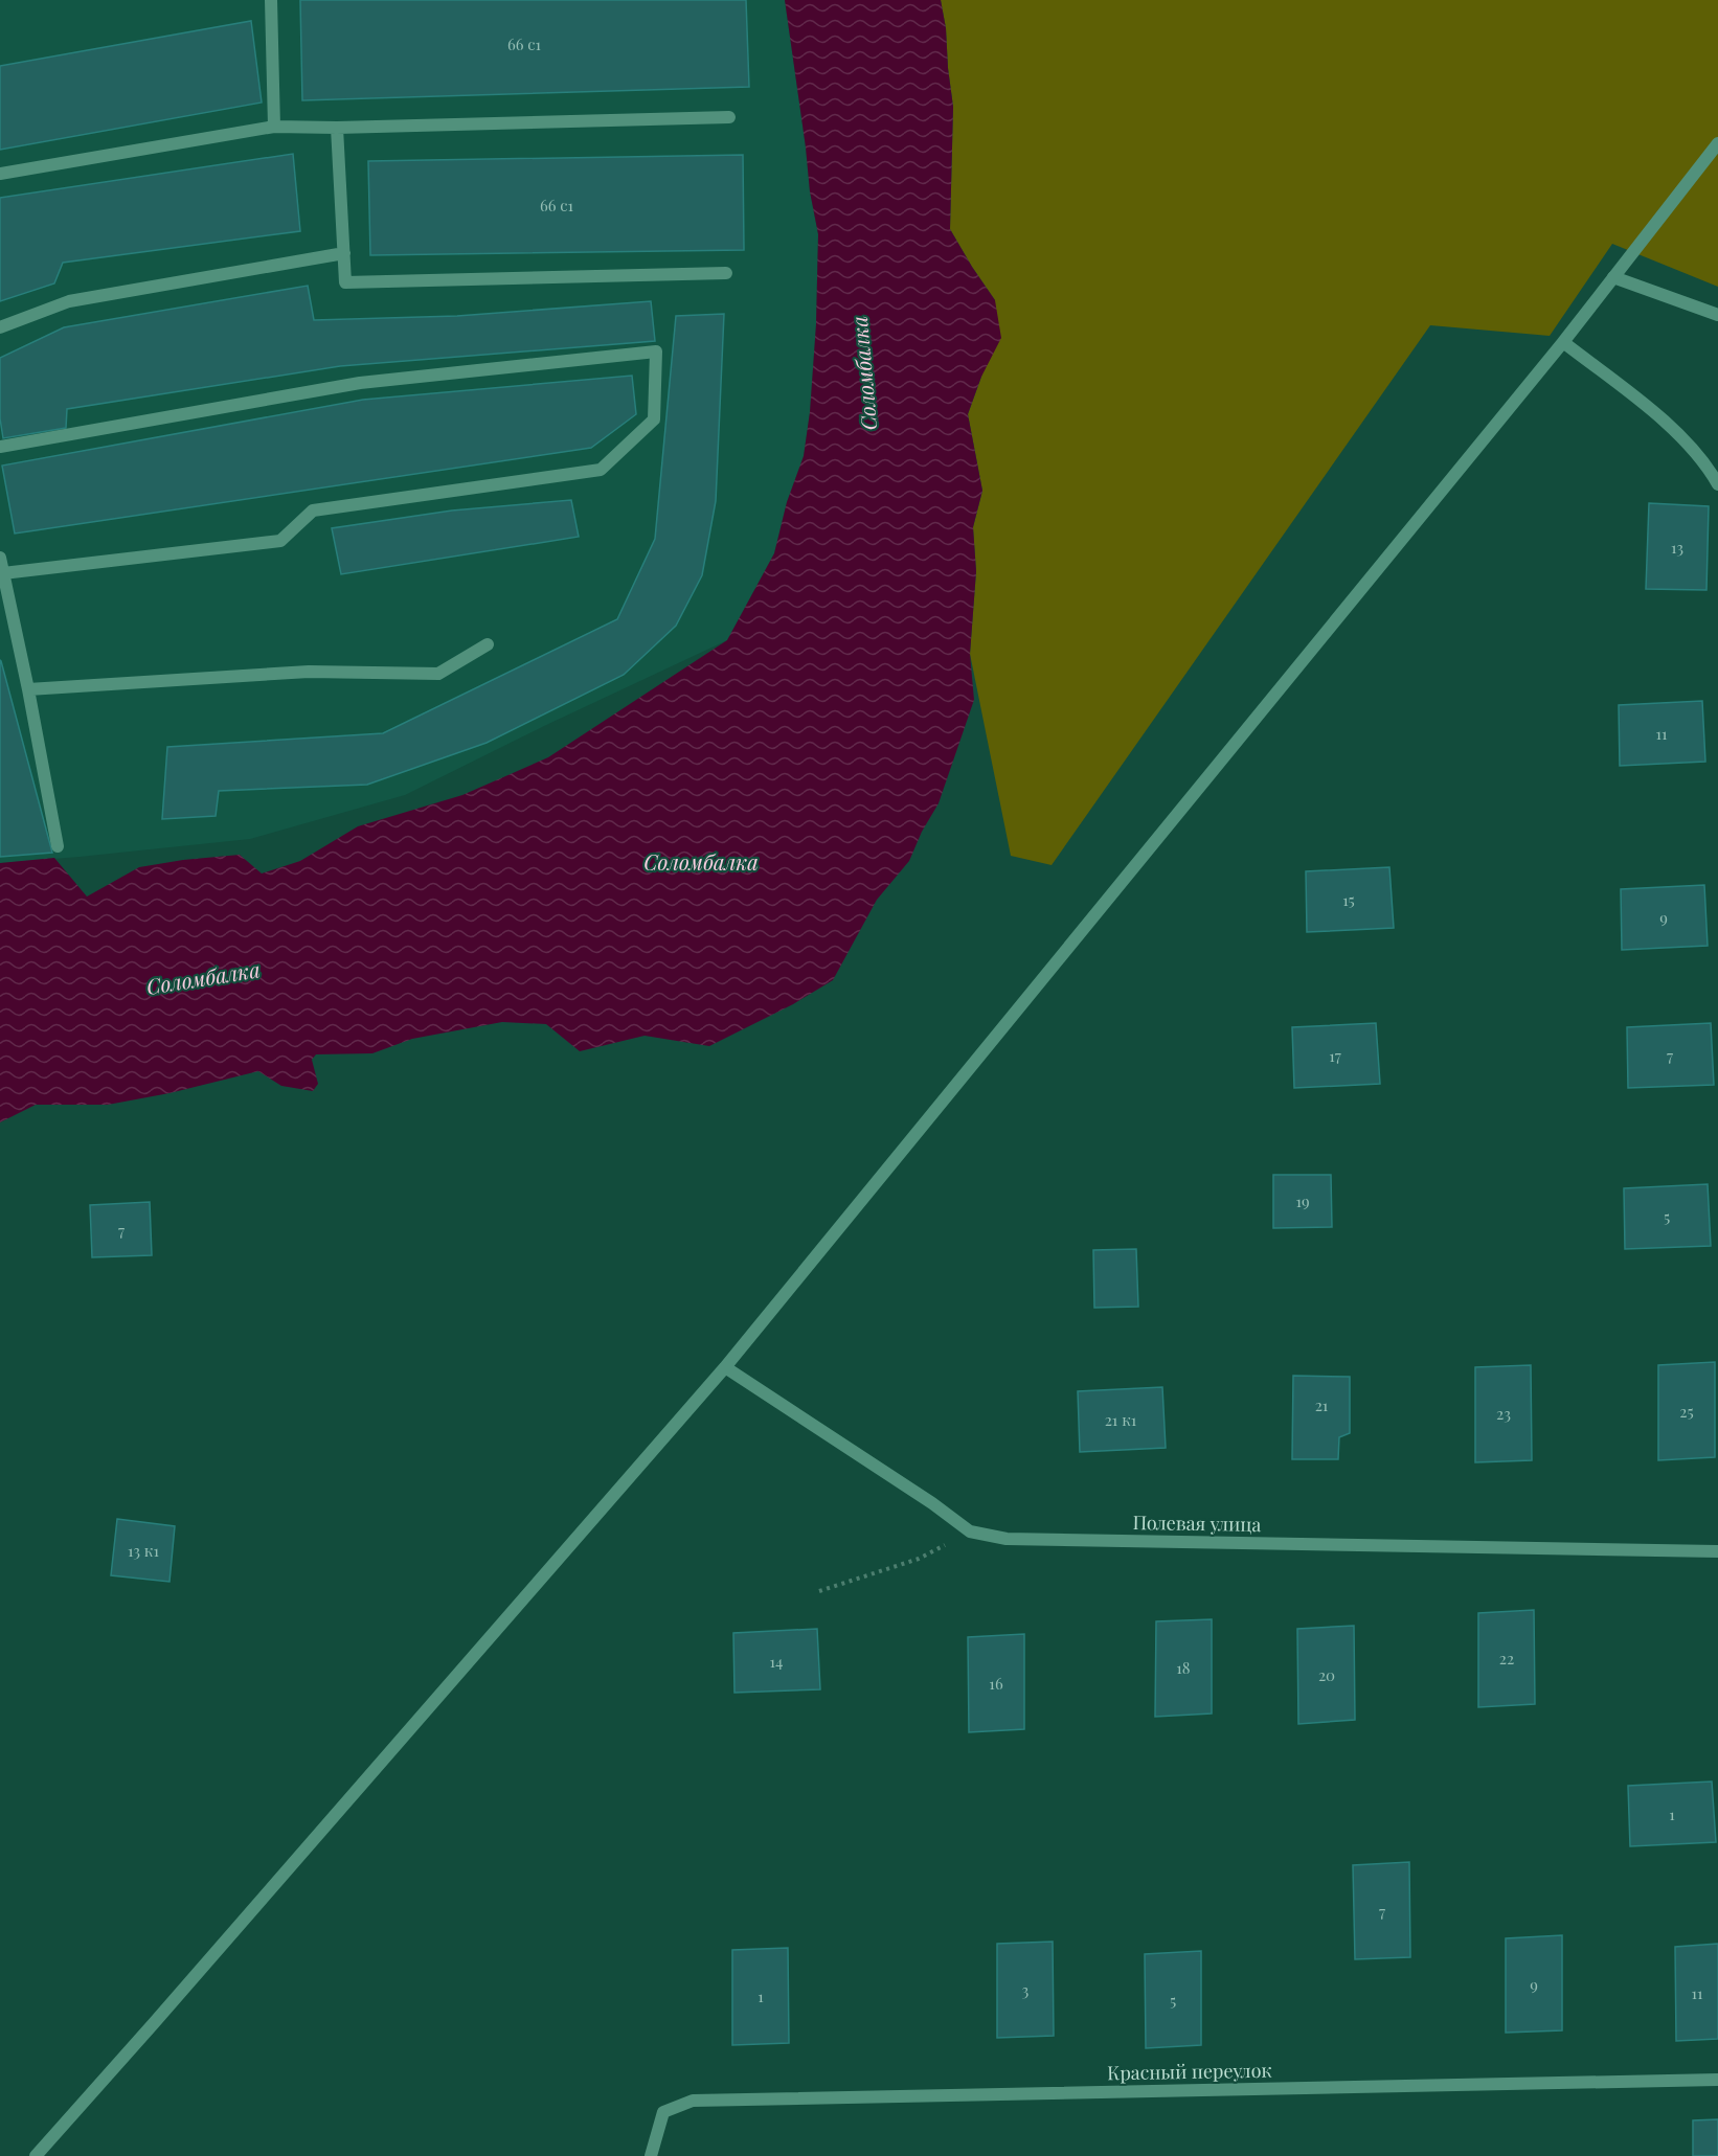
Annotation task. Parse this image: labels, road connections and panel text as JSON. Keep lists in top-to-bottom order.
{
  "streets": {
    "street": ["Полевая улица", "Красный переулок"]
  },
  "water": ["Соломбалка"],
  "house_numbers": [
    "66 с1",
    "66 с1",
    "13",
    "11",
    "15",
    "9",
    "17",
    "7",
    "19",
    "5",
    "7",
    "21",
    "25",
    "23",
    "21 к1",
    "13 к1",
    "22",
    "14",
    "18",
    "20",
    "16",
    "1",
    "7",
    "9",
    "3",
    "11",
    "1",
    "5"
  ]
}
